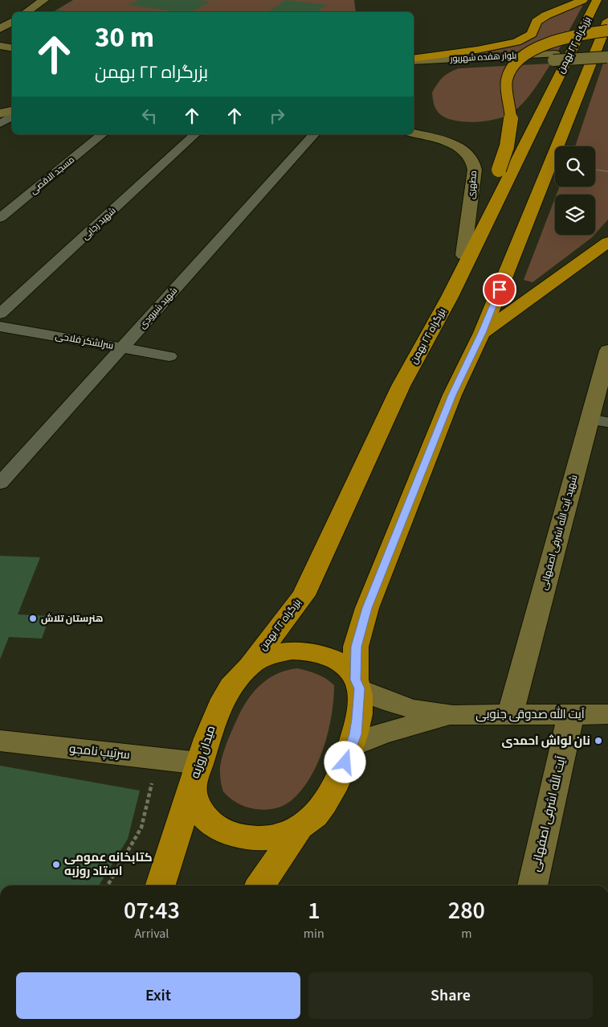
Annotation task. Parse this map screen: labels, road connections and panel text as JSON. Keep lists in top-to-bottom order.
{
  "streets": {
    "highway": ["بزرگراه ۲۲ بهمن", "میدان روزبه"],
    "main road": [
      "بلوار هفده شهریور",
      "مطهری",
      "شهید آیت الله اشرفی اصفهانی",
      "آیت الله صدوقی جنوبی",
      "سرتیپ نامجو",
      "آیت الله اشرفی اصفهانی"
    ],
    "street": [
      "مسجد الاقصی",
      "شهید رجایی",
      "شهید شیرودی",
      "سرلشکر فلاحی"
    ]
  },
  "crossings": [
    ["بزرگراه ۲۲ بهمن", "میدان روزبه"],
    ["شهید شیرودی", "سرلشکر فلاحی"],
    ["شهید آیت الله اشرفی اصفهانی", "آیت الله صدوقی جنوبی"],
    ["آیت الله صدوقی جنوبی", "آیت الله اشرفی اصفهانی"],
    ["سرتیپ نامجو", "میدان روزبه"]
  ],
  "places": ["هنرستان تلاش", "نان لواش احمدی", "کتابخانه عمومی استاد روزبه"],
  "page": {
    "turn": ["30 m", "بزرگراه ۲۲ بهمن"],
    "eta": [
      "07:43",
      "Arrival",
      "1",
      "min",
      "280",
      "m"
    ],
    "buttons": ["Exit", "Share"]
  }
}
